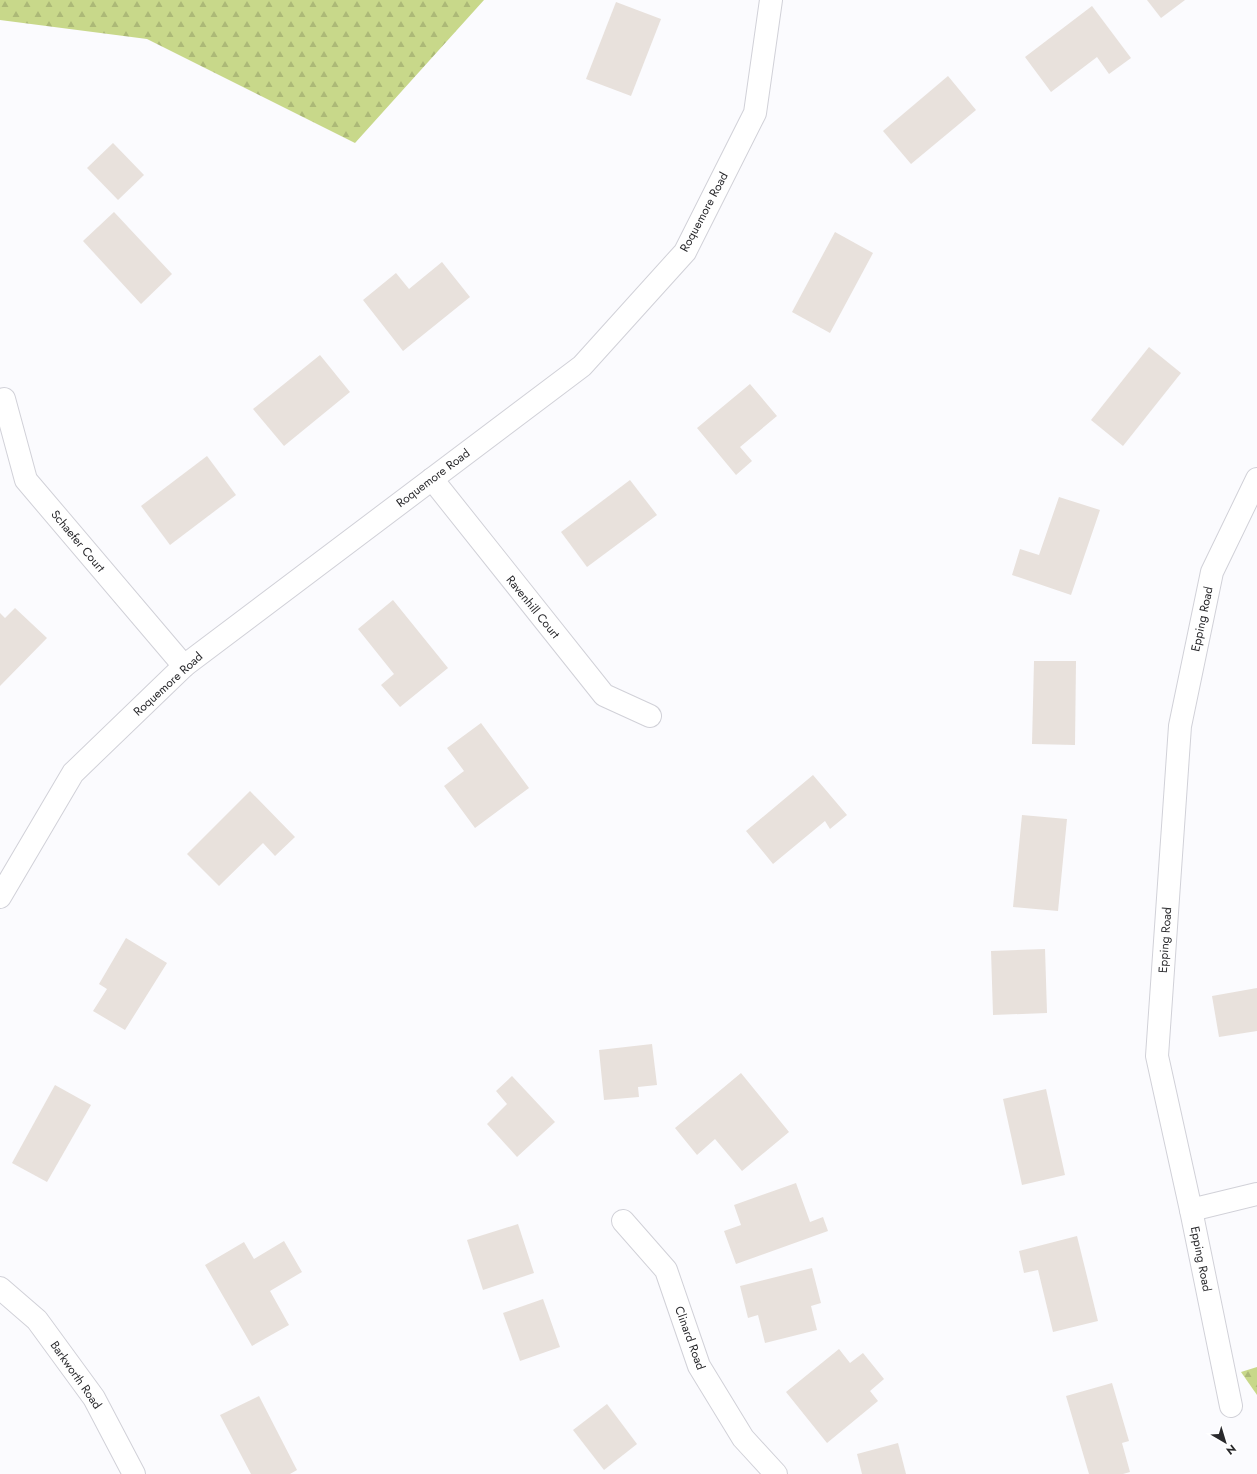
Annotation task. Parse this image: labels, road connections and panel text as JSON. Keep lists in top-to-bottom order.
{
  "streets": {
    "street": [
      "Roquemore Road",
      "Schaefer Court",
      "Ravenhill Court",
      "Epping Road",
      "Clinard Road",
      "Barkworth Road"
    ]
  },
  "crossings": [
    ["Roquemore Road", "Schaefer Court"],
    ["Roquemore Road", "Ravenhill Court"]
  ],
  "north": "bottom right"
}
